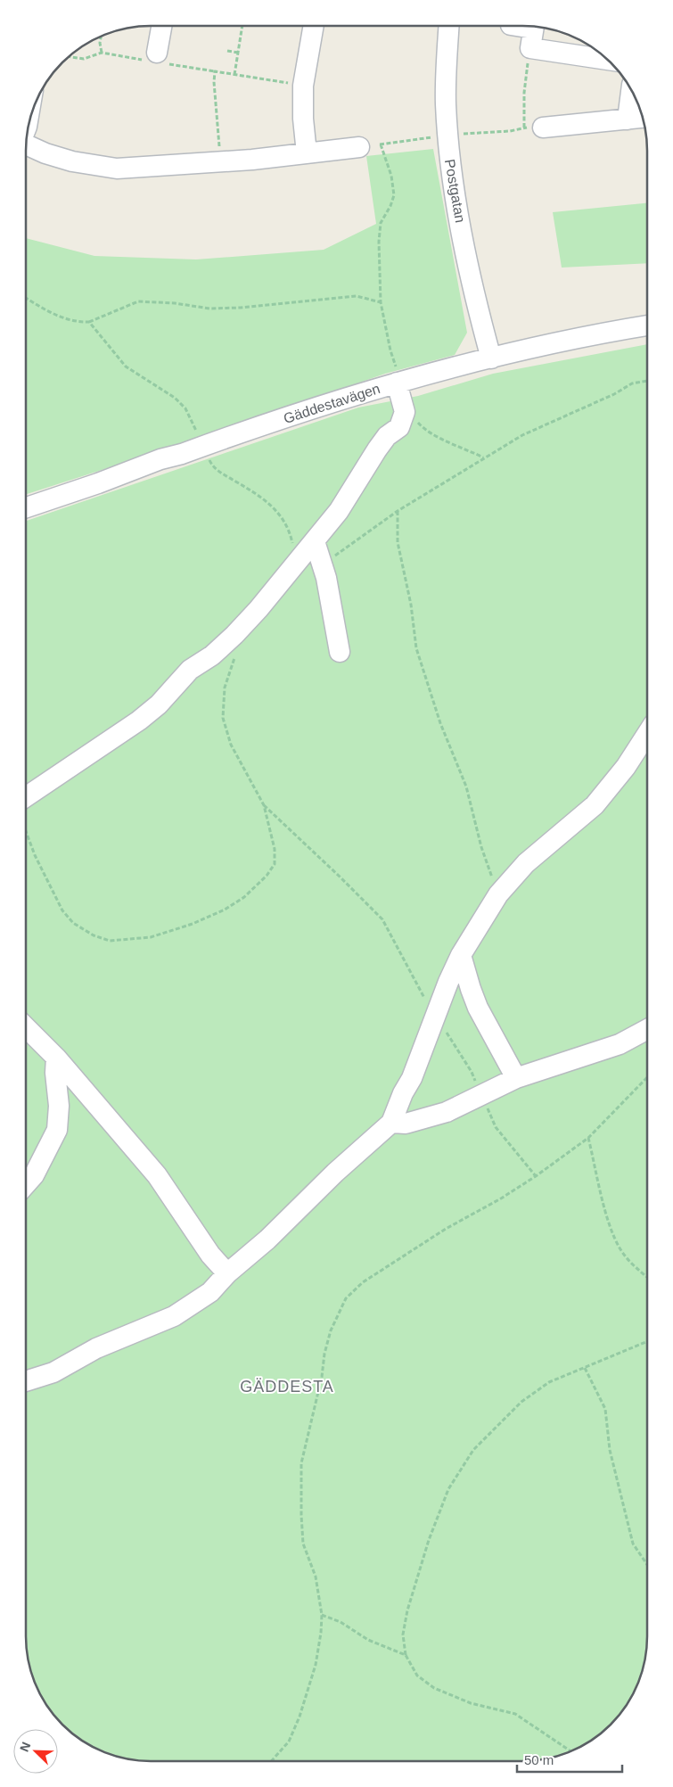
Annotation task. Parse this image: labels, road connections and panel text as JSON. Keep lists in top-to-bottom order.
{
  "streets": {
    "street": ["Postgatan", "Gäddestavägen"]
  },
  "crossings": [
    ["Postgatan", "Gäddestavägen"]
  ],
  "districts": ["GÄDDESTA"],
  "scale_bar": "50 m",
  "north": "top left"
}
